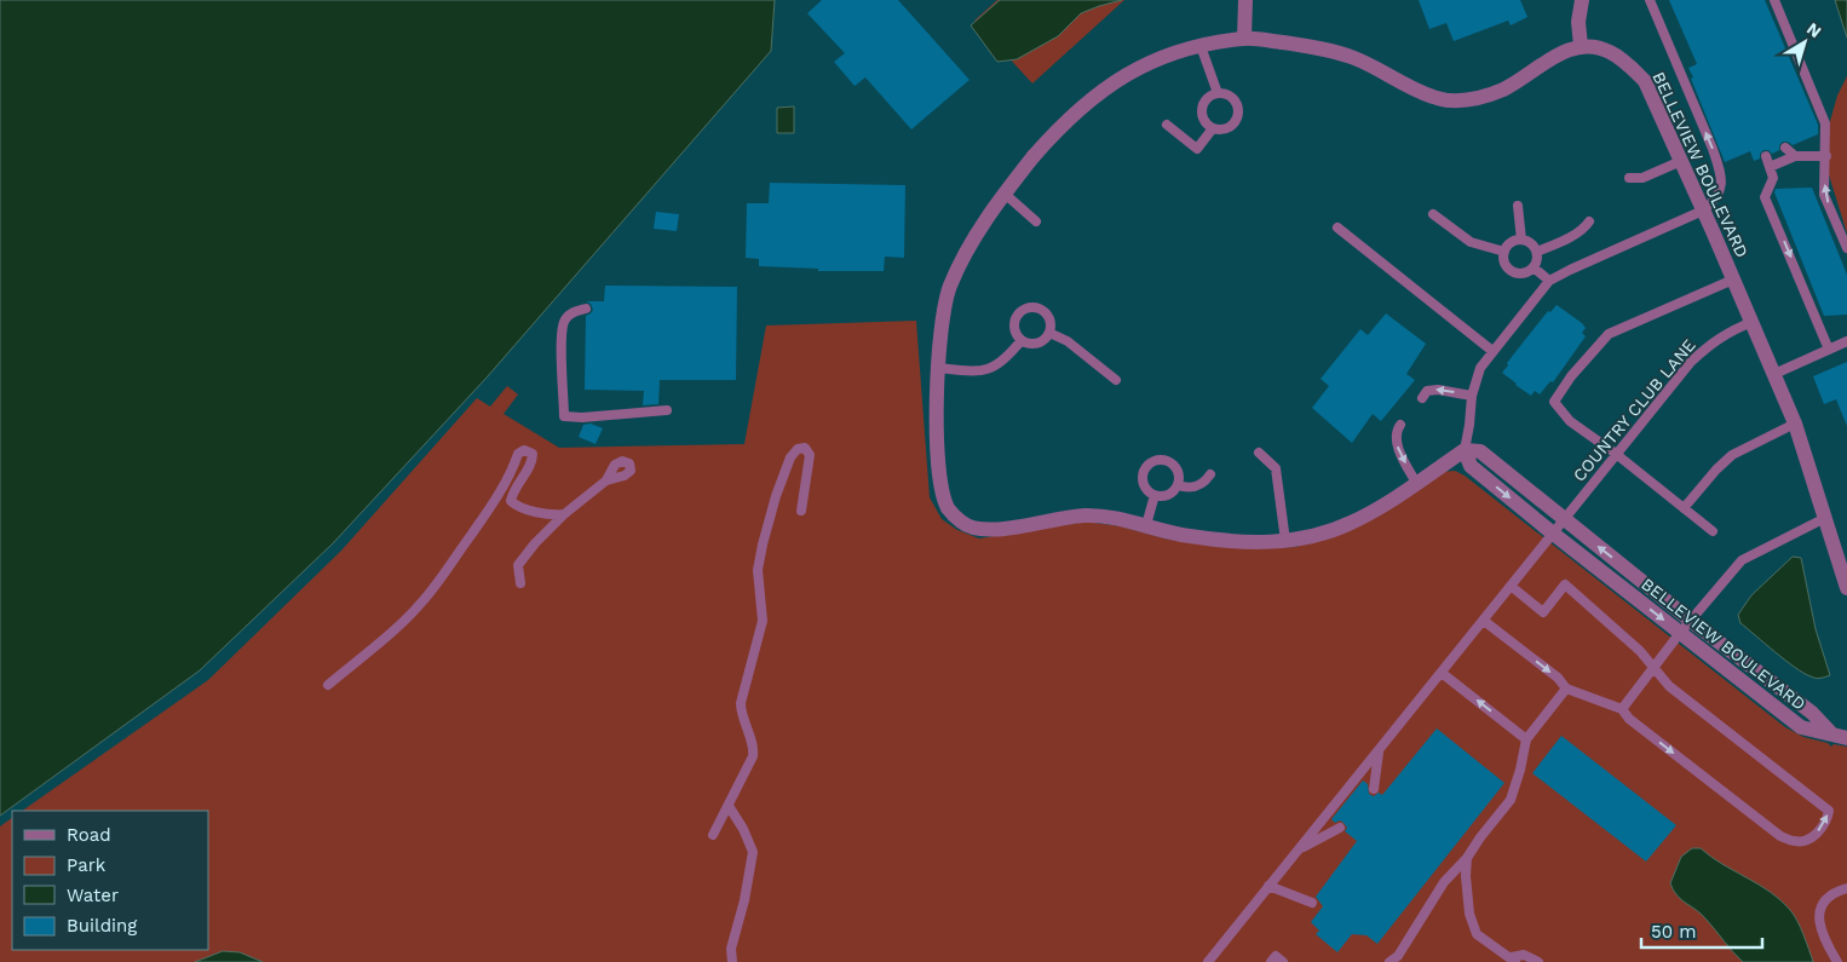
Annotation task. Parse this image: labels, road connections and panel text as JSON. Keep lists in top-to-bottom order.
{
  "streets": {
    "street": ["BELLEVIEW BOULEVARD"],
    "lane": ["COUNTRY CLUB LANE"]
  },
  "crossings": [
    ["BELLEVIEW BOULEVARD", "COUNTRY CLUB LANE"]
  ],
  "legend": [
    "Road",
    "Park",
    "Water",
    "Building"
  ],
  "scale_bar": "50 m",
  "north": "top right"
}
